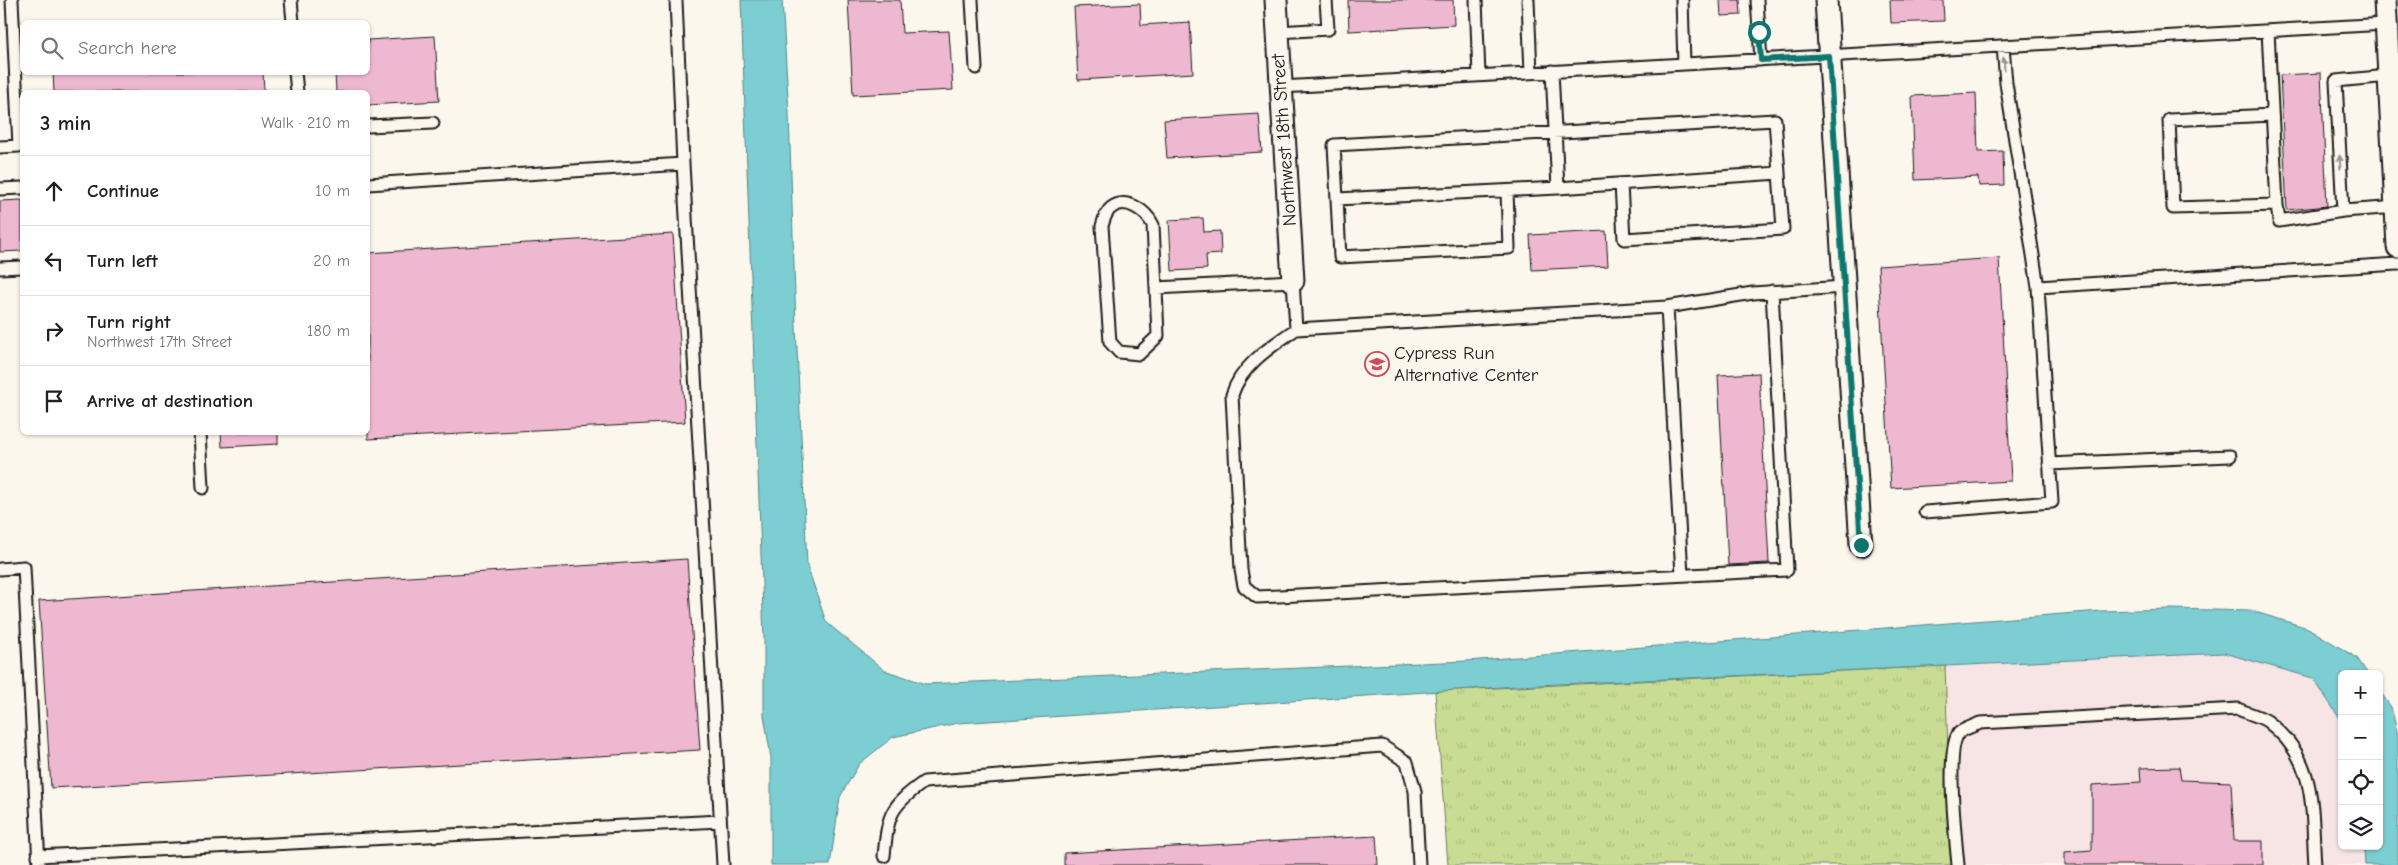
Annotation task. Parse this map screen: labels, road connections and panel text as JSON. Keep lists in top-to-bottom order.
{
  "streets": {
    "street": ["Northwest 18th Street"]
  },
  "places": {
    "school or university": ["Cypress Run Alternative Center"]
  },
  "page": {
    "search": "Search here",
    "heading": ["3 min", "Walk · 210 m"],
    "list": [
      ["Continue", "10 m"],
      ["Turn left", "20 m"],
      ["Turn right", "Northwest 17th Street", "180 m"],
      "Arrive at destination"
    ],
    "map_buttons": ["+", "−"]
  }
}
